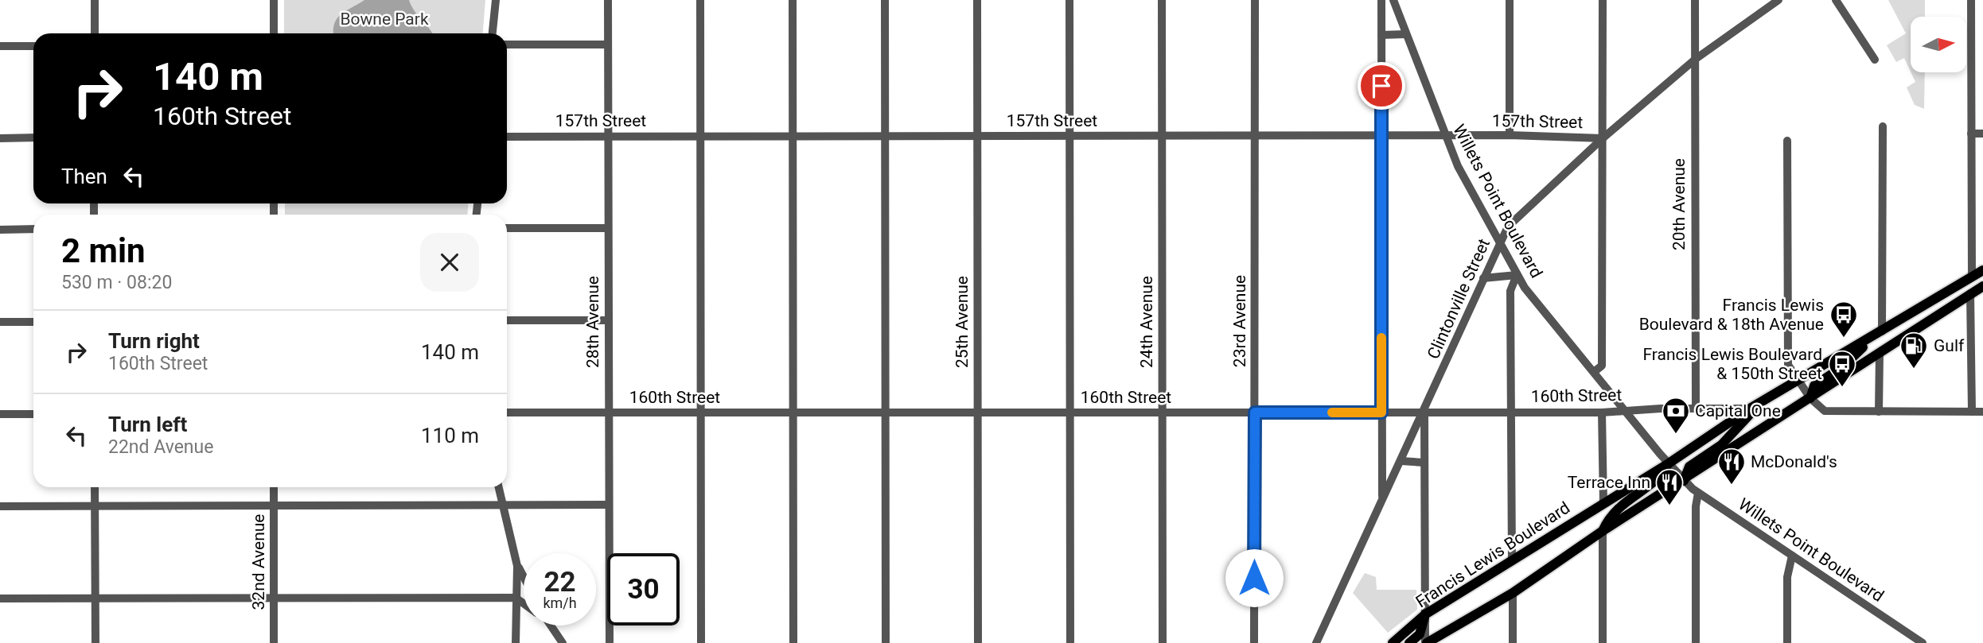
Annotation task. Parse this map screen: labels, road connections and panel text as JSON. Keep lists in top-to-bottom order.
{
  "streets": {
    "main road": ["Francis Lewis Boulevard"],
    "street": [
      "157th Street",
      "Willets Point Boulevard",
      "20th Avenue",
      "Clintonville Street",
      "23rd Avenue",
      "28th Avenue",
      "25th Avenue",
      "24th Avenue",
      "160th Street",
      "32nd Avenue"
    ]
  },
  "crossings": [
    ["157th Street", "Willets Point Boulevard"],
    ["157th Street", "Clintonville Street"],
    ["157th Street", "23rd Avenue"],
    ["157th Street", "28th Avenue"],
    ["157th Street", "25th Avenue"],
    ["157th Street", "24th Avenue"],
    ["Willets Point Boulevard", "Clintonville Street"],
    ["Willets Point Boulevard", "160th Street"],
    ["Willets Point Boulevard", "Francis Lewis Boulevard"],
    ["20th Avenue", "Clintonville Street"],
    ["20th Avenue", "160th Street"],
    ["Clintonville Street", "160th Street"],
    ["23rd Avenue", "160th Street"],
    ["28th Avenue", "160th Street"],
    ["25th Avenue", "160th Street"],
    ["24th Avenue", "160th Street"],
    ["160th Street", "Francis Lewis Boulevard"]
  ],
  "parks": ["Bowne Park"],
  "places": {
    "bus stop": ["Francis Lewis Boulevard & 18th Avenue", "Francis Lewis Boulevard & 150th Street"],
    "fuel station": ["Gulf"],
    "bank": ["Capital One"],
    "restaurant": ["McDonald's", "Terrace Inn"]
  },
  "north": "right",
  "page": {
    "turn": ["140 m", "160th Street"],
    "then": "Then",
    "heading": ["2 min", "530 m · 08:20"],
    "list": [
      {
        "name": "Turn right",
        "note": "160th Street",
        "value": "140 m"
      },
      {
        "name": "Turn left",
        "note": "22nd Avenue",
        "value": "110 m"
      }
    ],
    "speed": "22 km/h",
    "limit": "30"
  }
}
